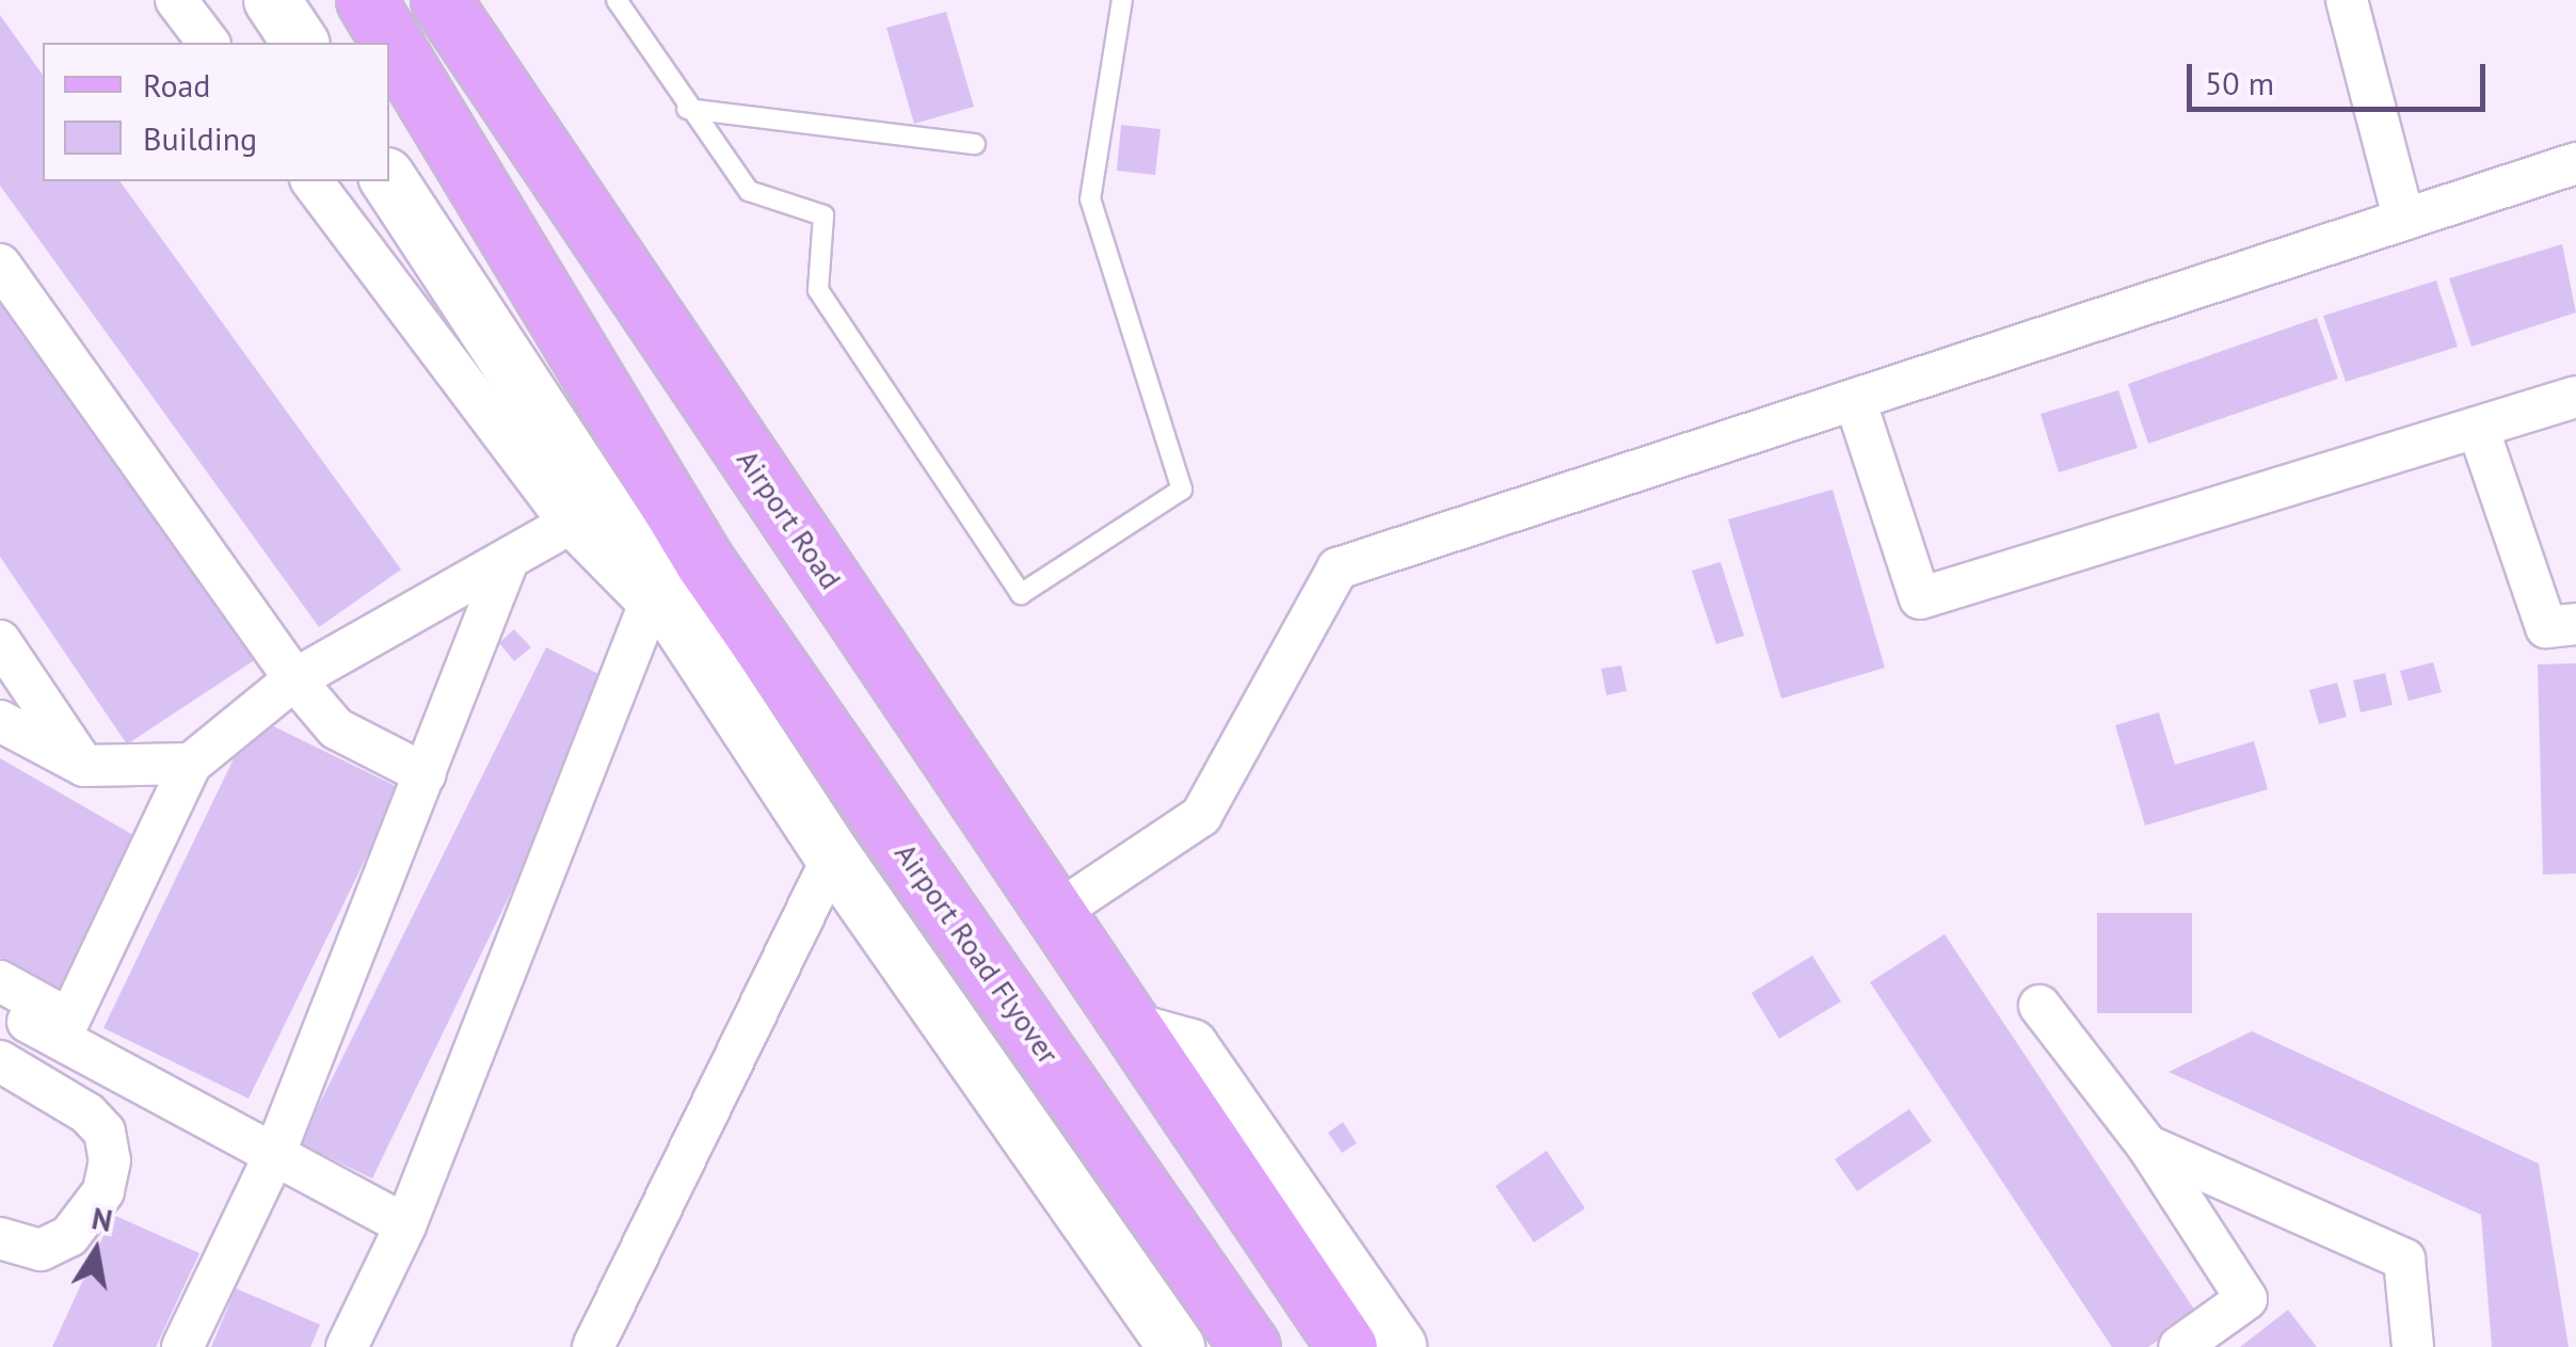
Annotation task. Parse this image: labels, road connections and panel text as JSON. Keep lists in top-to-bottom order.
{
  "streets": {
    "main road": ["Airport Road", "Airport Road Flyover"]
  },
  "legend": ["Road", "Building"],
  "scale_bar": "50 m",
  "north": "top"
}
